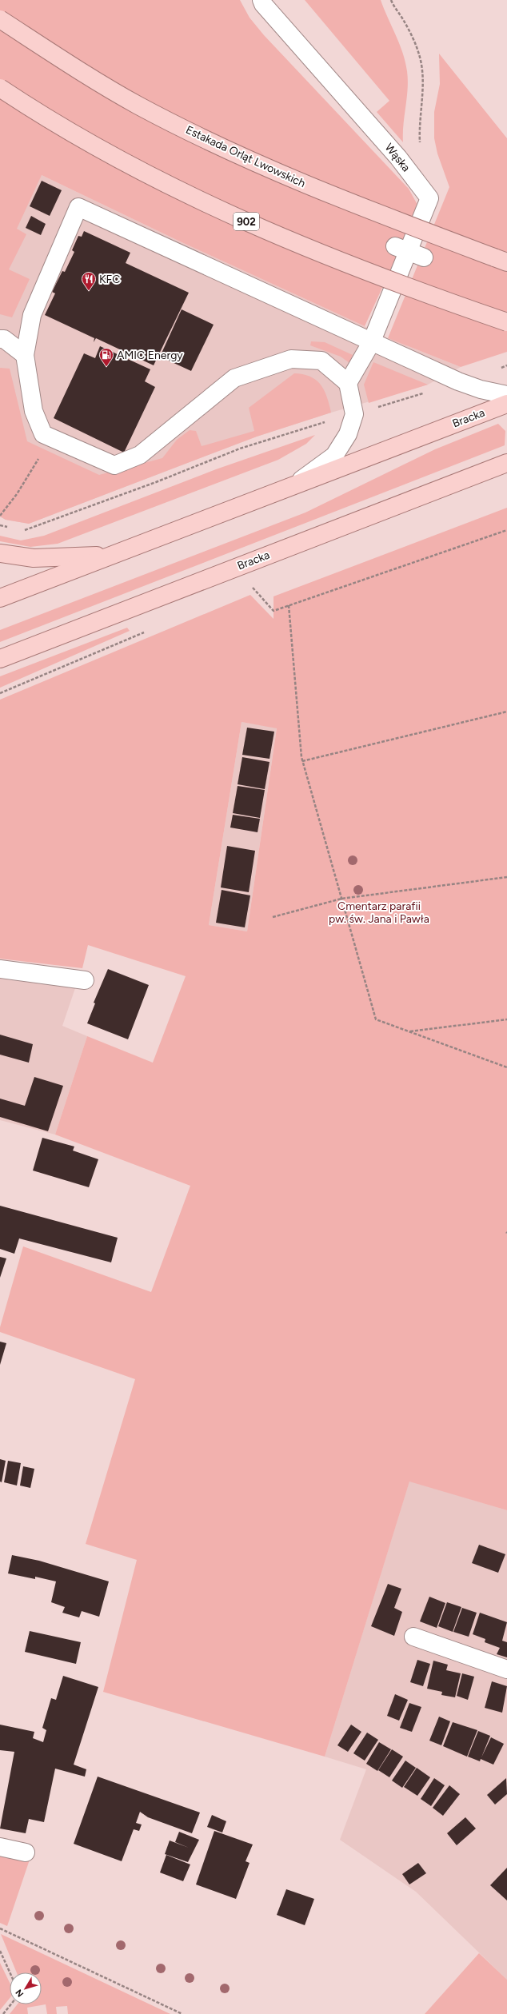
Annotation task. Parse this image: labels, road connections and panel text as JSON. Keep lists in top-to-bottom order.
{
  "streets": {
    "main road": ["Estakada Orląt Lwowskich", "902", "Bracka"],
    "lane": ["Wąska"]
  },
  "parks": ["Cmentarz parafii pw. św. Jana i Pawła"],
  "places": {
    "restaurant": ["KFC"],
    "fuel station": ["AMIC Energy"]
  },
  "north": "bottom left"
}
